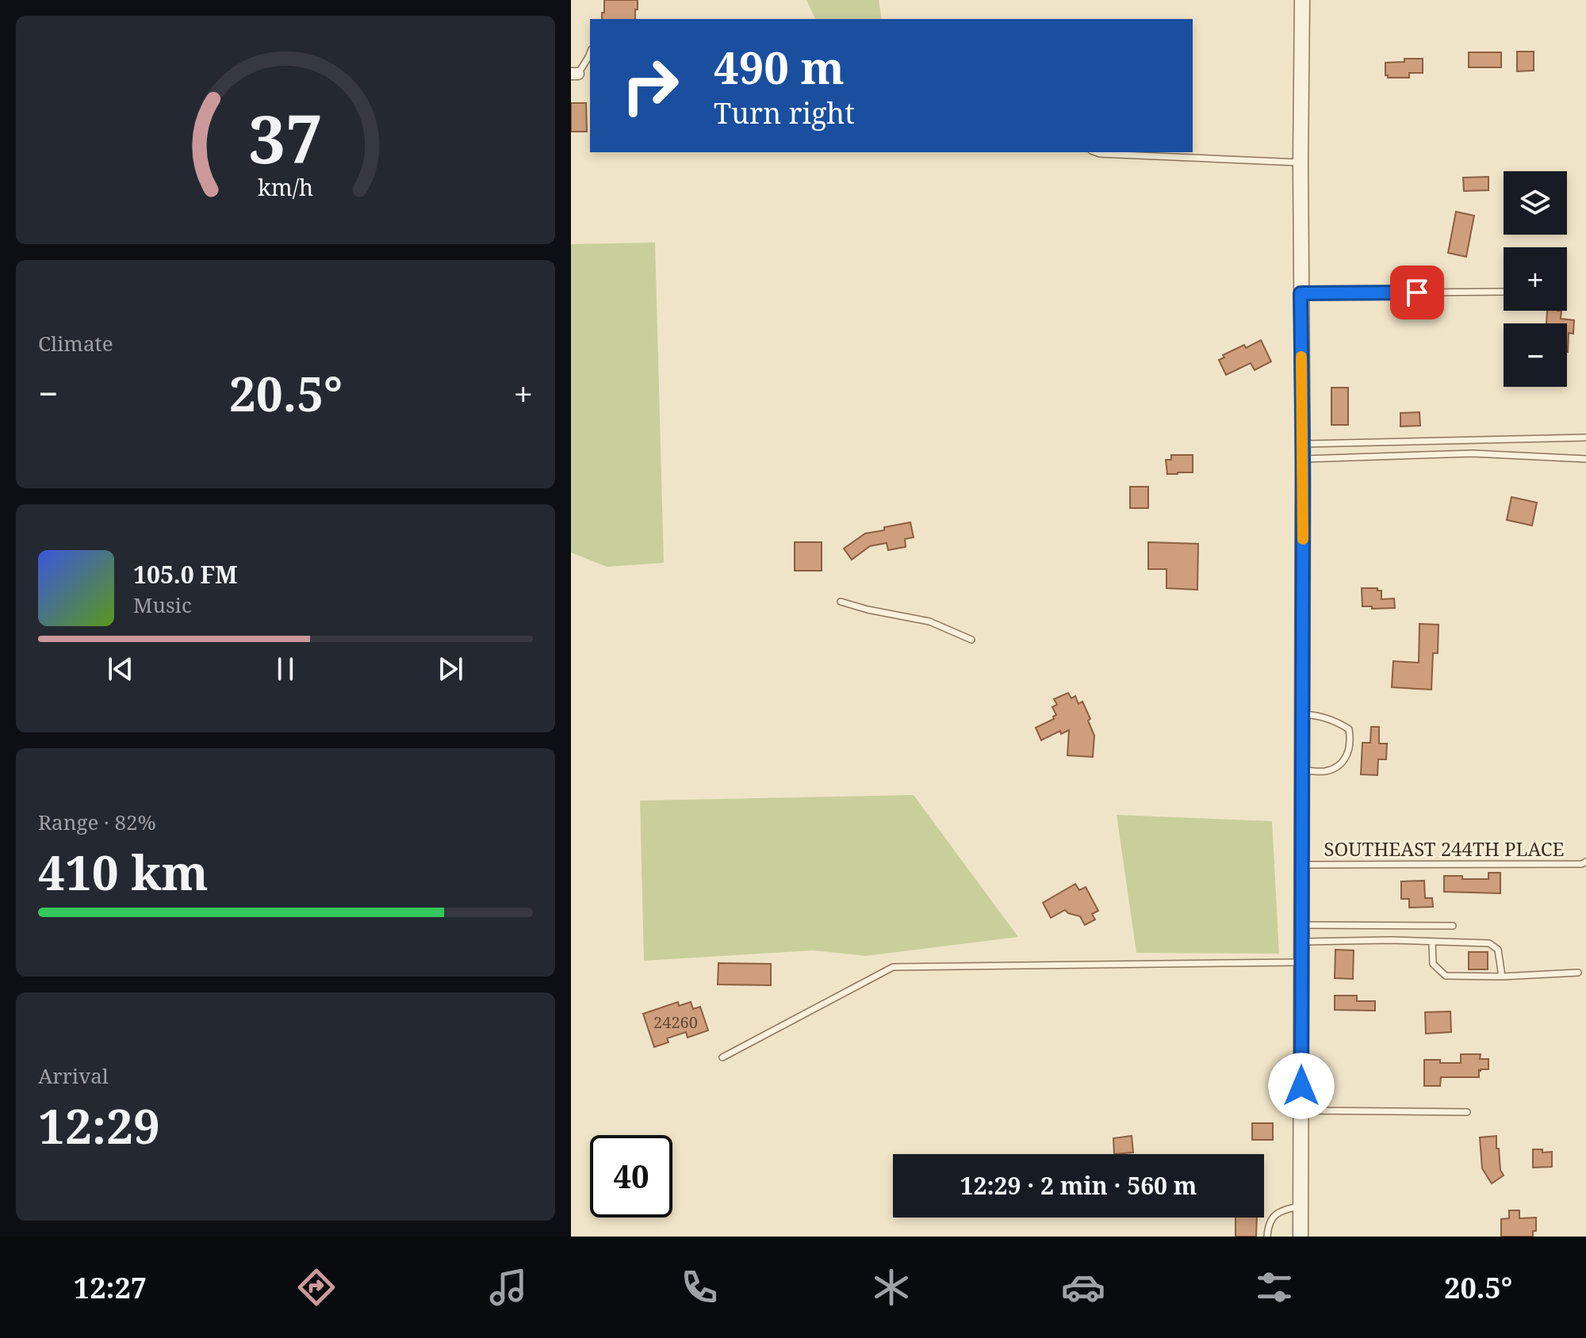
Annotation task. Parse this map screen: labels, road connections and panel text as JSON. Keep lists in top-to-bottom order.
{
  "streets": {
    "lane": ["SOUTHEAST 244TH PLACE"]
  },
  "house_numbers": ["24260"],
  "page": {
    "turn": ["490 m", "Turn right"],
    "map_buttons": ["+", "−"],
    "tile": [
      "Climate",
      ["Range · 82%", "410 km"],
      ["Arrival", "12:29"]
    ],
    "heat": ["−", "20.5°", "+"],
    "song": ["105.0 FM", "Music"],
    "limit": "40",
    "trip": "12:29 · 2 min · 560 m",
    "tabs": ["12:27", "20.5°"],
    "gauge": ["37", "km/h"]
  }
}
